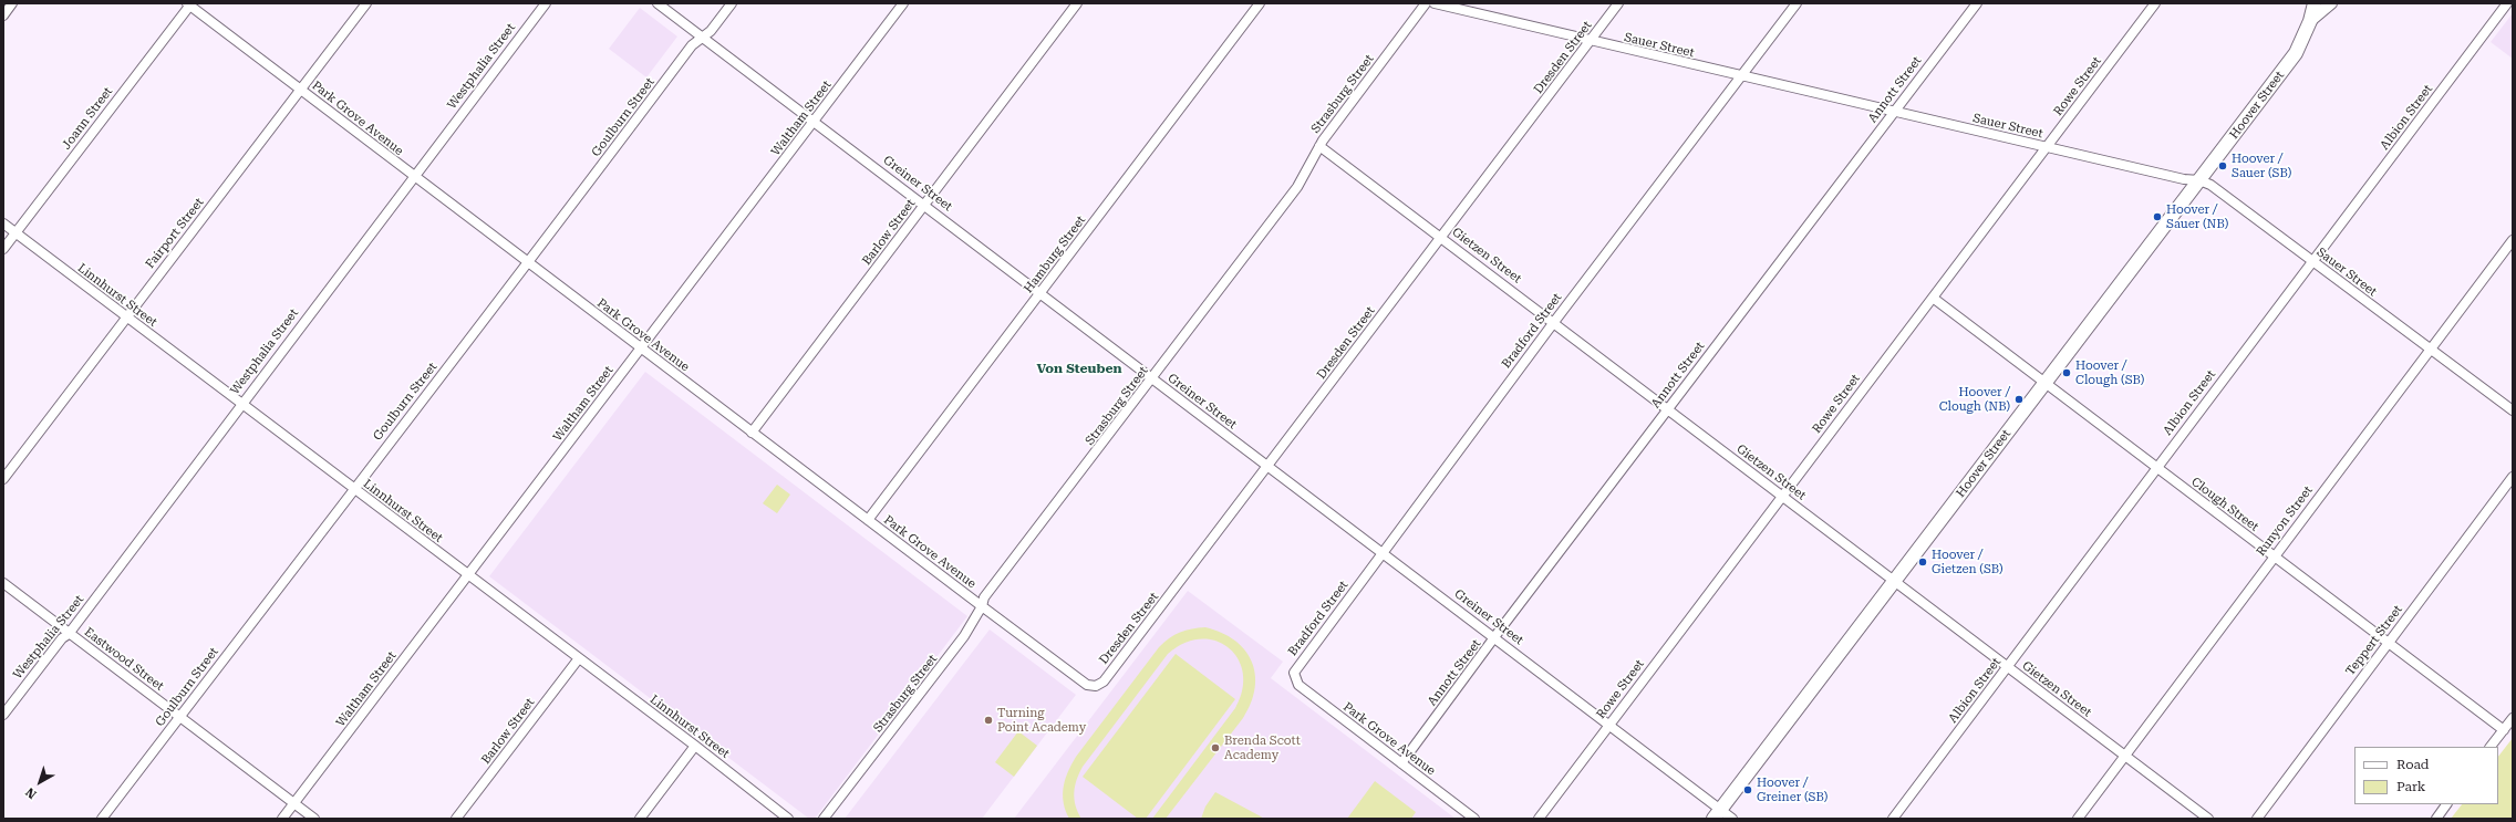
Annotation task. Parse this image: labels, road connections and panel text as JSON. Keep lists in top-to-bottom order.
{
  "streets": {
    "main road": ["Hoover Street"],
    "street": [
      "Sauer Street",
      "Dresden Street",
      "Westphalia Street",
      "Rowe Street",
      "Annott Street",
      "Strasburg Street",
      "Goulburn Street",
      "Albion Street",
      "Joann Street",
      "Park Grove Avenue",
      "Waltham Street",
      "Greiner Street",
      "Barlow Street",
      "Fairport Street",
      "Hamburg Street",
      "Gietzen Street",
      "Linnhurst Street",
      "Bradford Street",
      "Clough Street",
      "Runyon Street",
      "Teppert Street",
      "Eastwood Street"
    ]
  },
  "crossings": [
    ["Sauer Street", "Dresden Street"],
    ["Sauer Street", "Rowe Street"],
    ["Sauer Street", "Annott Street"],
    ["Sauer Street", "Hoover Street"],
    ["Sauer Street", "Albion Street"],
    ["Sauer Street", "Bradford Street"],
    ["Sauer Street", "Runyon Street"],
    ["Dresden Street", "Park Grove Avenue"],
    ["Dresden Street", "Greiner Street"],
    ["Dresden Street", "Gietzen Street"],
    ["Westphalia Street", "Park Grove Avenue"],
    ["Westphalia Street", "Linnhurst Street"],
    ["Westphalia Street", "Eastwood Street"],
    ["Rowe Street", "Greiner Street"],
    ["Rowe Street", "Gietzen Street"],
    ["Rowe Street", "Clough Street"],
    ["Annott Street", "Park Grove Avenue"],
    ["Annott Street", "Greiner Street"],
    ["Annott Street", "Gietzen Street"],
    ["Strasburg Street", "Park Grove Avenue"],
    ["Strasburg Street", "Greiner Street"],
    ["Strasburg Street", "Gietzen Street"],
    ["Hoover Street", "Greiner Street"],
    ["Hoover Street", "Gietzen Street"],
    ["Hoover Street", "Clough Street"],
    ["Goulburn Street", "Park Grove Avenue"],
    ["Goulburn Street", "Greiner Street"],
    ["Goulburn Street", "Linnhurst Street"],
    ["Goulburn Street", "Eastwood Street"],
    ["Albion Street", "Gietzen Street"],
    ["Albion Street", "Clough Street"],
    ["Joann Street", "Park Grove Avenue"],
    ["Joann Street", "Linnhurst Street"],
    ["Park Grove Avenue", "Waltham Street"],
    ["Park Grove Avenue", "Barlow Street"],
    ["Park Grove Avenue", "Fairport Street"],
    ["Park Grove Avenue", "Hamburg Street"],
    ["Park Grove Avenue", "Bradford Street"],
    ["Waltham Street", "Greiner Street"],
    ["Waltham Street", "Linnhurst Street"],
    ["Waltham Street", "Eastwood Street"],
    ["Greiner Street", "Barlow Street"],
    ["Greiner Street", "Hamburg Street"],
    ["Greiner Street", "Bradford Street"],
    ["Barlow Street", "Linnhurst Street"],
    ["Fairport Street", "Linnhurst Street"],
    ["Gietzen Street", "Bradford Street"],
    ["Gietzen Street", "Runyon Street"],
    ["Clough Street", "Runyon Street"],
    ["Clough Street", "Teppert Street"]
  ],
  "districts": ["Von Steuben"],
  "places": [
    "Hoover / Sauer (SB)",
    "Hoover / Sauer (NB)",
    "Hoover / Clough (SB)",
    "Hoover / Clough (NB)",
    "Hoover / Gietzen (SB)",
    "Turning Point Academy",
    "Brenda Scott Academy",
    "Hoover / Greiner (SB)"
  ],
  "legend": ["Road", "Park"],
  "north": "bottom left"
}
